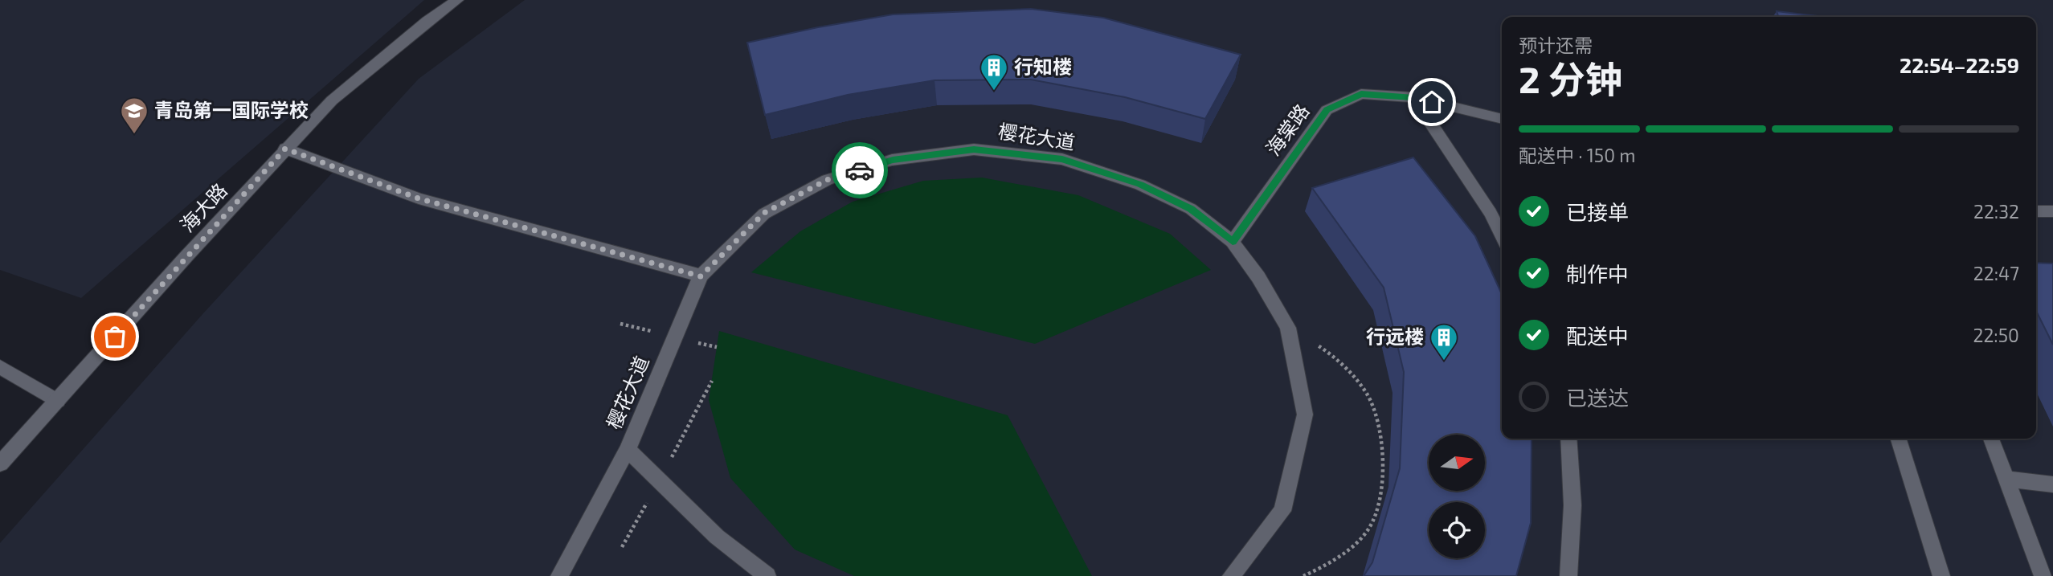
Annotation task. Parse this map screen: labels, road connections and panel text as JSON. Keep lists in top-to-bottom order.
{
  "streets": {
    "street": ["海棠路", "樱花大道", "海大路"]
  },
  "crossings": [
    ["海棠路", "樱花大道"]
  ],
  "places": {
    "building": ["行知楼", "行远楼"],
    "school or university": ["青岛第一国际学校"]
  },
  "north": "right",
  "page": {
    "heading": ["2 分钟", "预计还需", "22:54–22:59"],
    "bar": "配送中 · 150 m",
    "list": [
      ["已接单", "22:32"],
      ["制作中", "22:47"],
      ["配送中", "22:50"],
      "已送达"
    ]
  }
}
